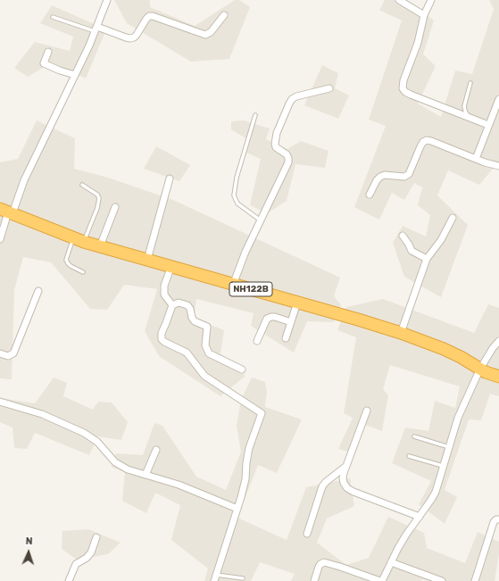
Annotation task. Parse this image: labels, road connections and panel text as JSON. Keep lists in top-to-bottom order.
{
  "streets": {
    "highway": ["NH122B"]
  },
  "north": "top"
}
